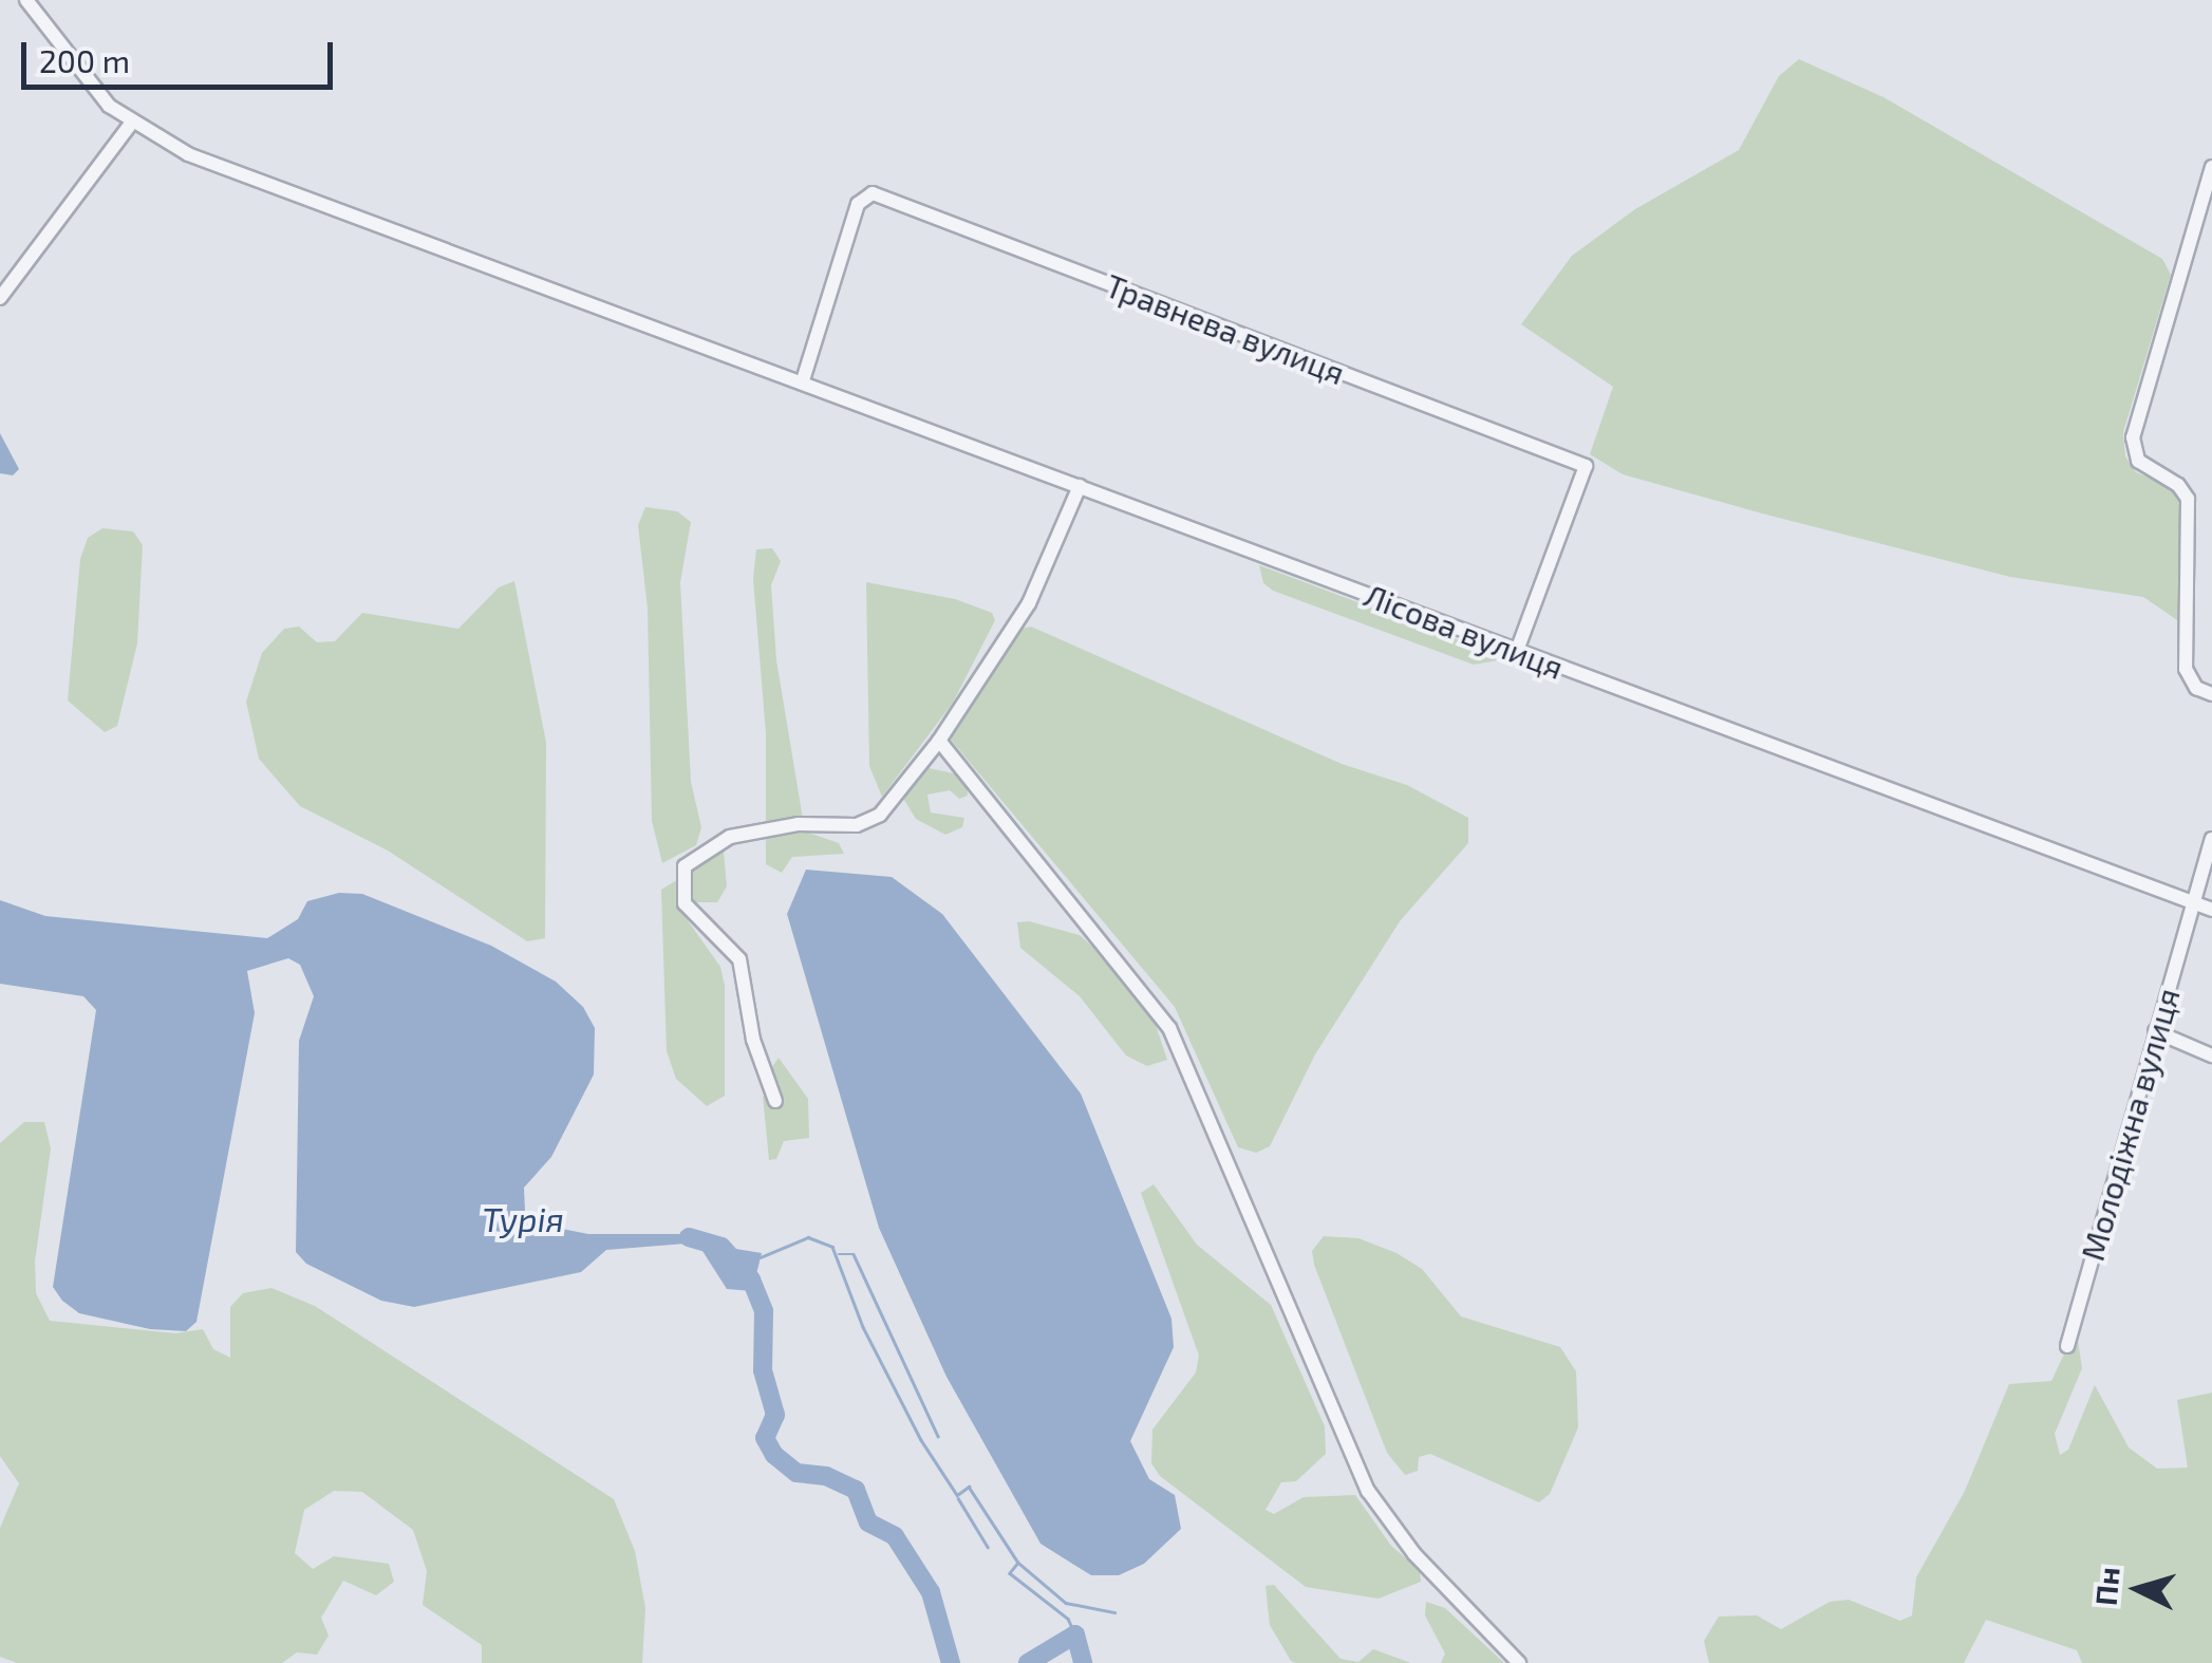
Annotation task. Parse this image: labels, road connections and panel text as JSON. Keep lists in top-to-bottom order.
{
  "streets": {
    "street": ["Травнева вулиця", "Лісова вулиця", "Молодіжна вулиця"]
  },
  "crossings": [
    ["Травнева вулиця", "Лісова вулиця"],
    ["Лісова вулиця", "Молодіжна вулиця"]
  ],
  "water": ["Турія"],
  "scale_bar": "200 m",
  "north": "left"
}
